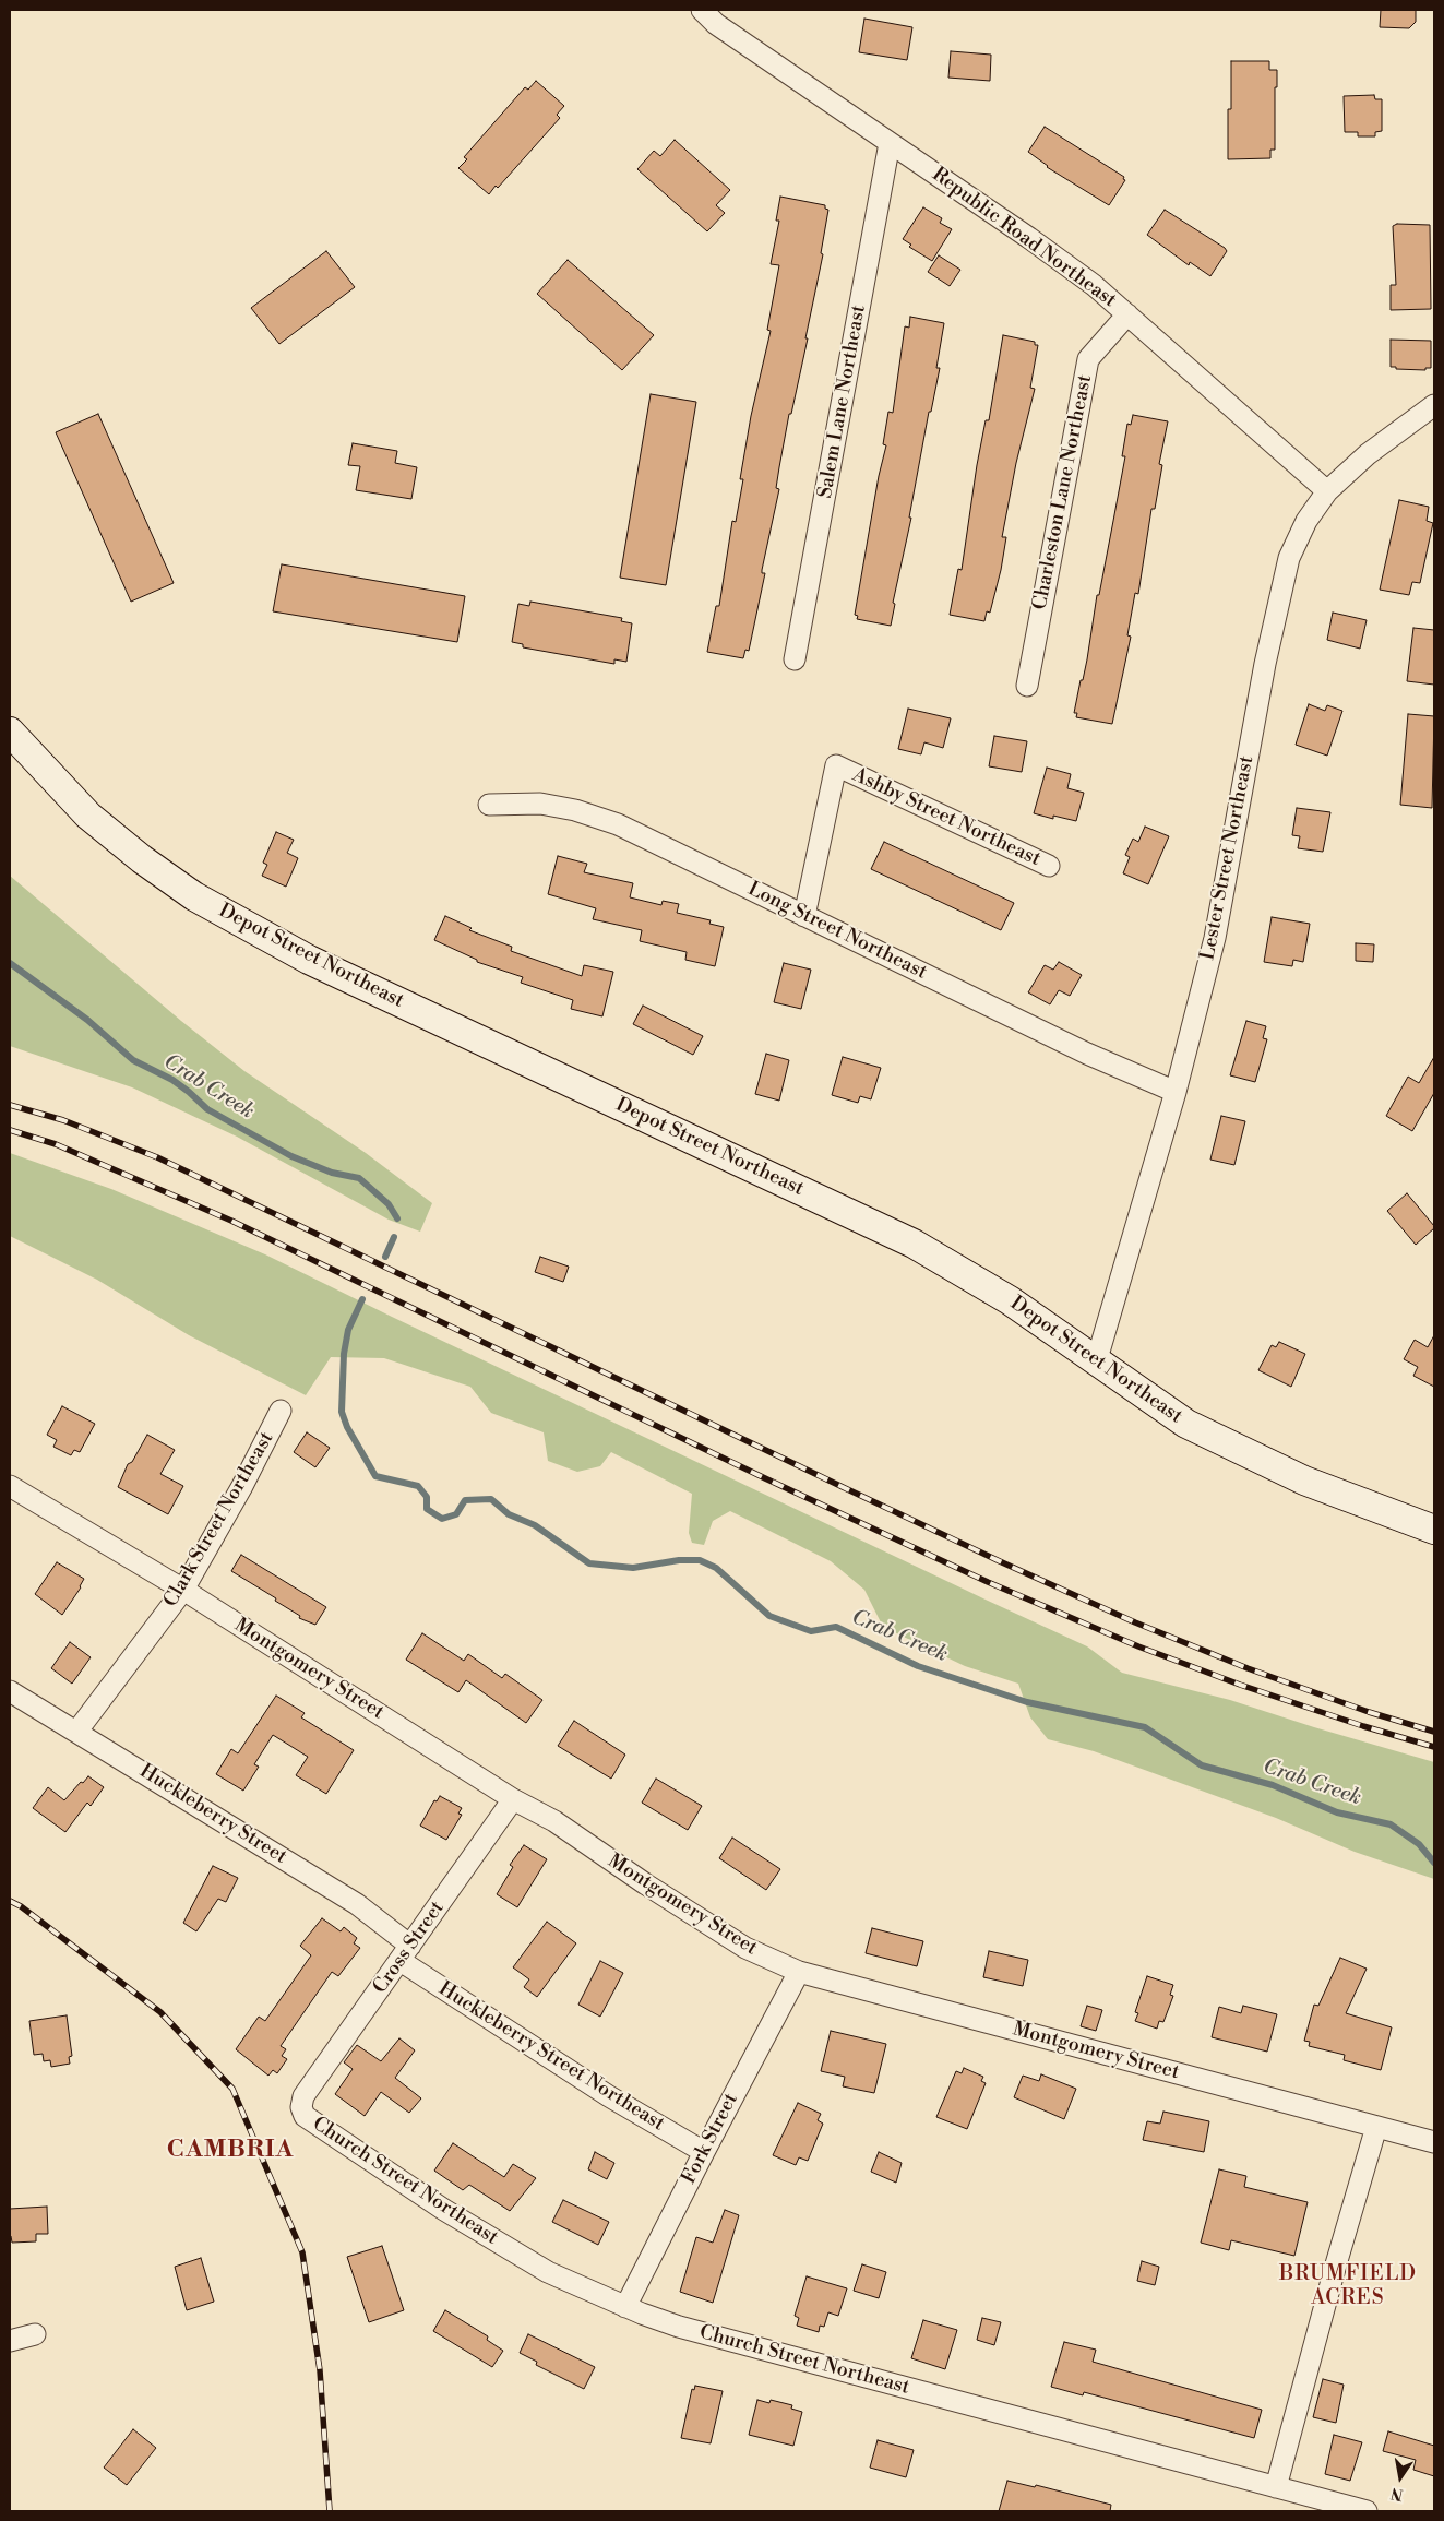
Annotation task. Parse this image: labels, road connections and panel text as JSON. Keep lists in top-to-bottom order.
{
  "streets": {
    "main road": ["Depot Street Northeast"],
    "street": [
      "Republic Road Northeast",
      "Salem Lane Northeast",
      "Charleston Lane Northeast",
      "Ashby Street Northeast",
      "Lester Street Northeast",
      "Long Street Northeast",
      "Clark Street Northeast",
      "Montgomery Street",
      "Huckleberry Street",
      "Cross Street",
      "Huckleberry Street Northeast",
      "Fork Street",
      "Church Street Northeast"
    ]
  },
  "crossings": [
    ["Republic Road Northeast", "Salem Lane Northeast"],
    ["Republic Road Northeast", "Charleston Lane Northeast"],
    ["Republic Road Northeast", "Lester Street Northeast"],
    ["Ashby Street Northeast", "Long Street Northeast"],
    ["Lester Street Northeast", "Long Street Northeast"],
    ["Lester Street Northeast", "Depot Street Northeast"],
    ["Clark Street Northeast", "Montgomery Street"],
    ["Clark Street Northeast", "Huckleberry Street"],
    ["Montgomery Street", "Cross Street"],
    ["Montgomery Street", "Fork Street"],
    ["Huckleberry Street", "Cross Street"],
    ["Huckleberry Street", "Huckleberry Street Northeast"],
    ["Cross Street", "Huckleberry Street Northeast"],
    ["Cross Street", "Church Street Northeast"],
    ["Huckleberry Street Northeast", "Fork Street"],
    ["Fork Street", "Church Street Northeast"]
  ],
  "districts": ["CAMBRIA", "BRUMFIELD ACRES"],
  "water": ["Crab Creek"],
  "north": "bottom"
}
